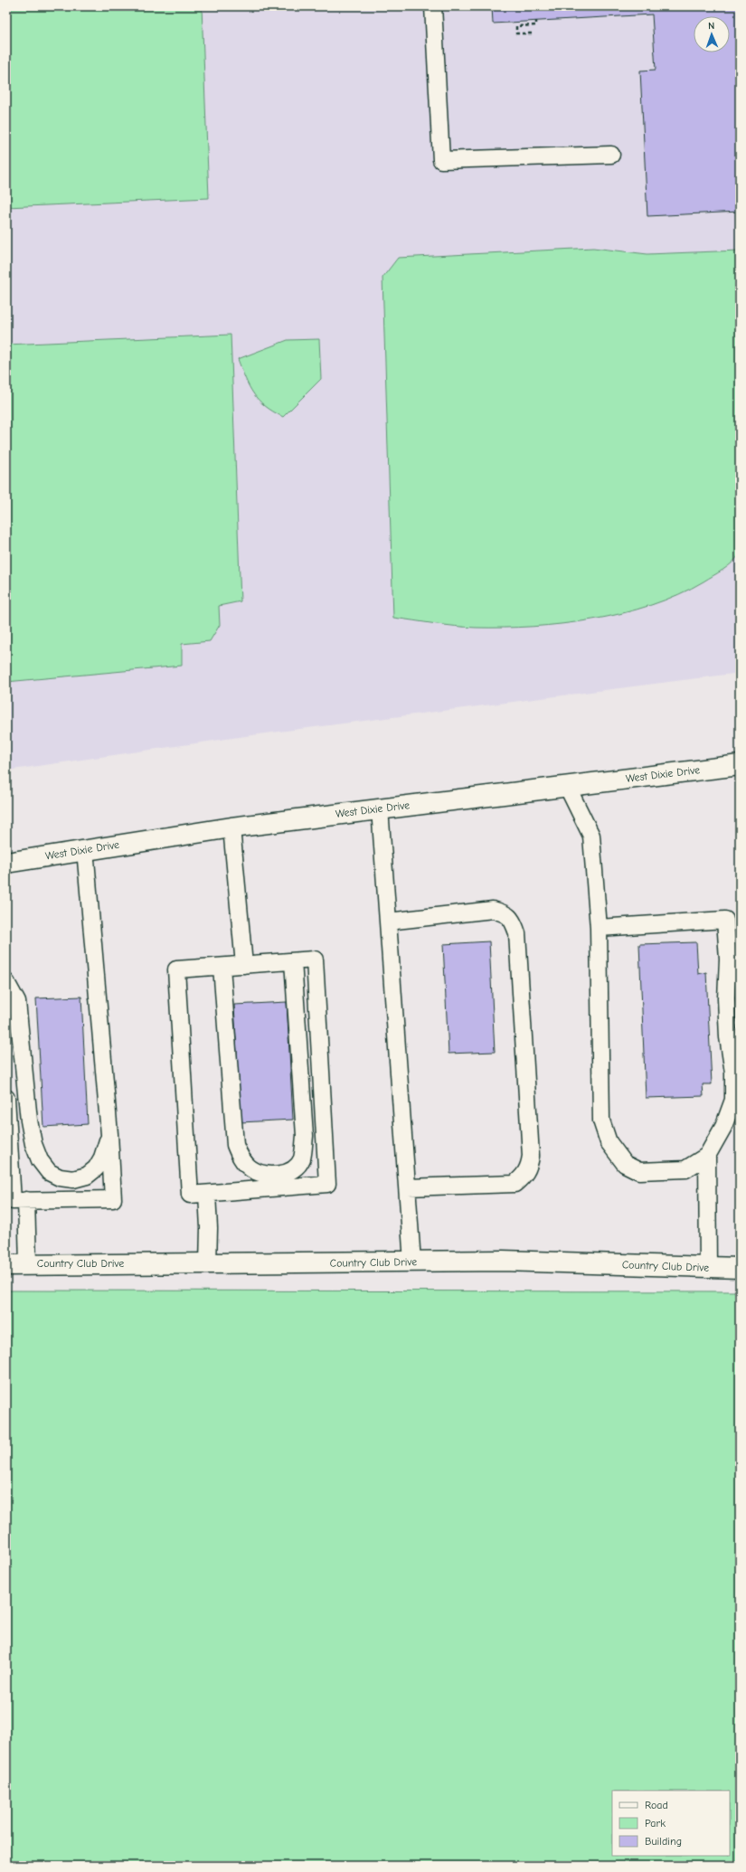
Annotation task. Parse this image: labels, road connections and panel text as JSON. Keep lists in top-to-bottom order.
{
  "streets": {
    "main road": ["West Dixie Drive", "Country Club Drive"]
  },
  "legend": ["Road", "Park", "Building"],
  "north": "top"
}
